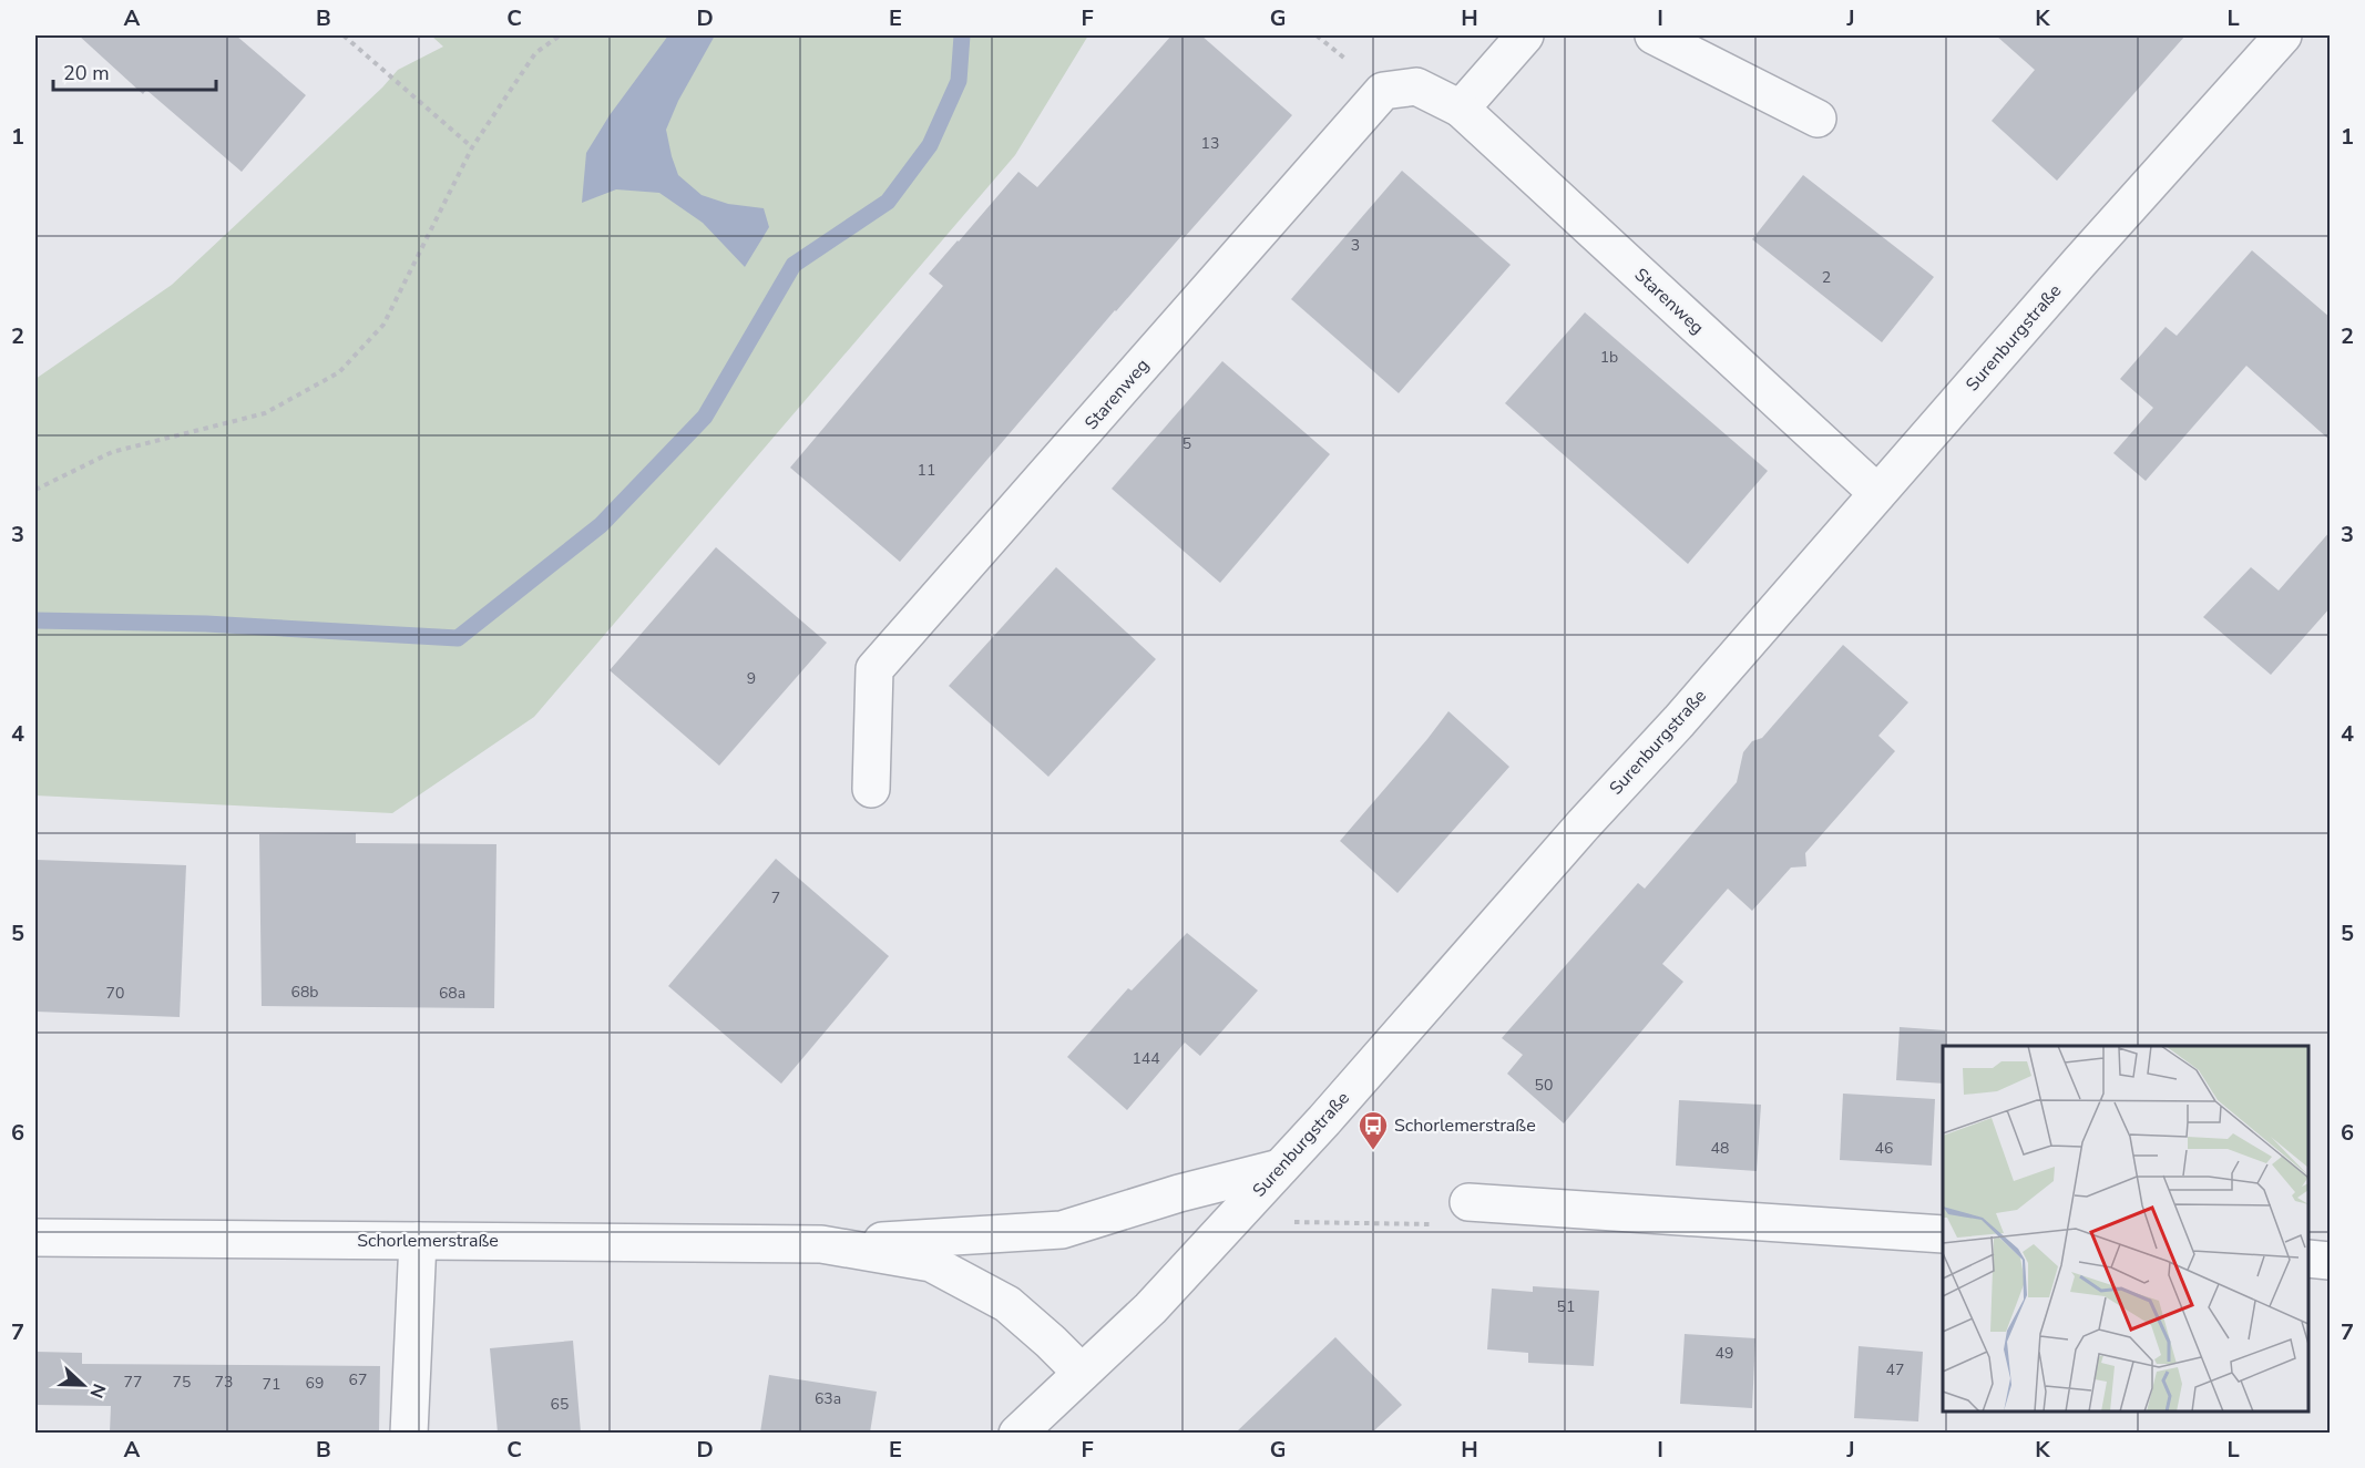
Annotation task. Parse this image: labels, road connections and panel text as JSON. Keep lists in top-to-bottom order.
{
  "streets": {
    "street": ["Starenweg", "Surenburgstraße", "Schorlemerstraße"]
  },
  "crossings": [
    ["Starenweg", "Surenburgstraße"],
    ["Surenburgstraße", "Schorlemerstraße"]
  ],
  "places": {
    "bus stop": ["Schorlemerstraße"]
  },
  "house_numbers": [
    "13",
    "3",
    "2",
    "1b",
    "5",
    "11",
    "9",
    "7",
    "68b",
    "70",
    "68a",
    "144",
    "50",
    "48",
    "46",
    "51",
    "49",
    "47",
    "67",
    "77",
    "75",
    "73",
    "69",
    "71",
    "63a",
    "65"
  ],
  "scale_bar": "20 m",
  "north": "right",
  "grid": {
    "columns": [
      "A",
      "B",
      "C",
      "D",
      "E",
      "F",
      "G",
      "H",
      "I",
      "J",
      "K",
      "L"
    ],
    "rows": [
      "1",
      "2",
      "3",
      "4",
      "5",
      "6",
      "7"
    ]
  }
}
